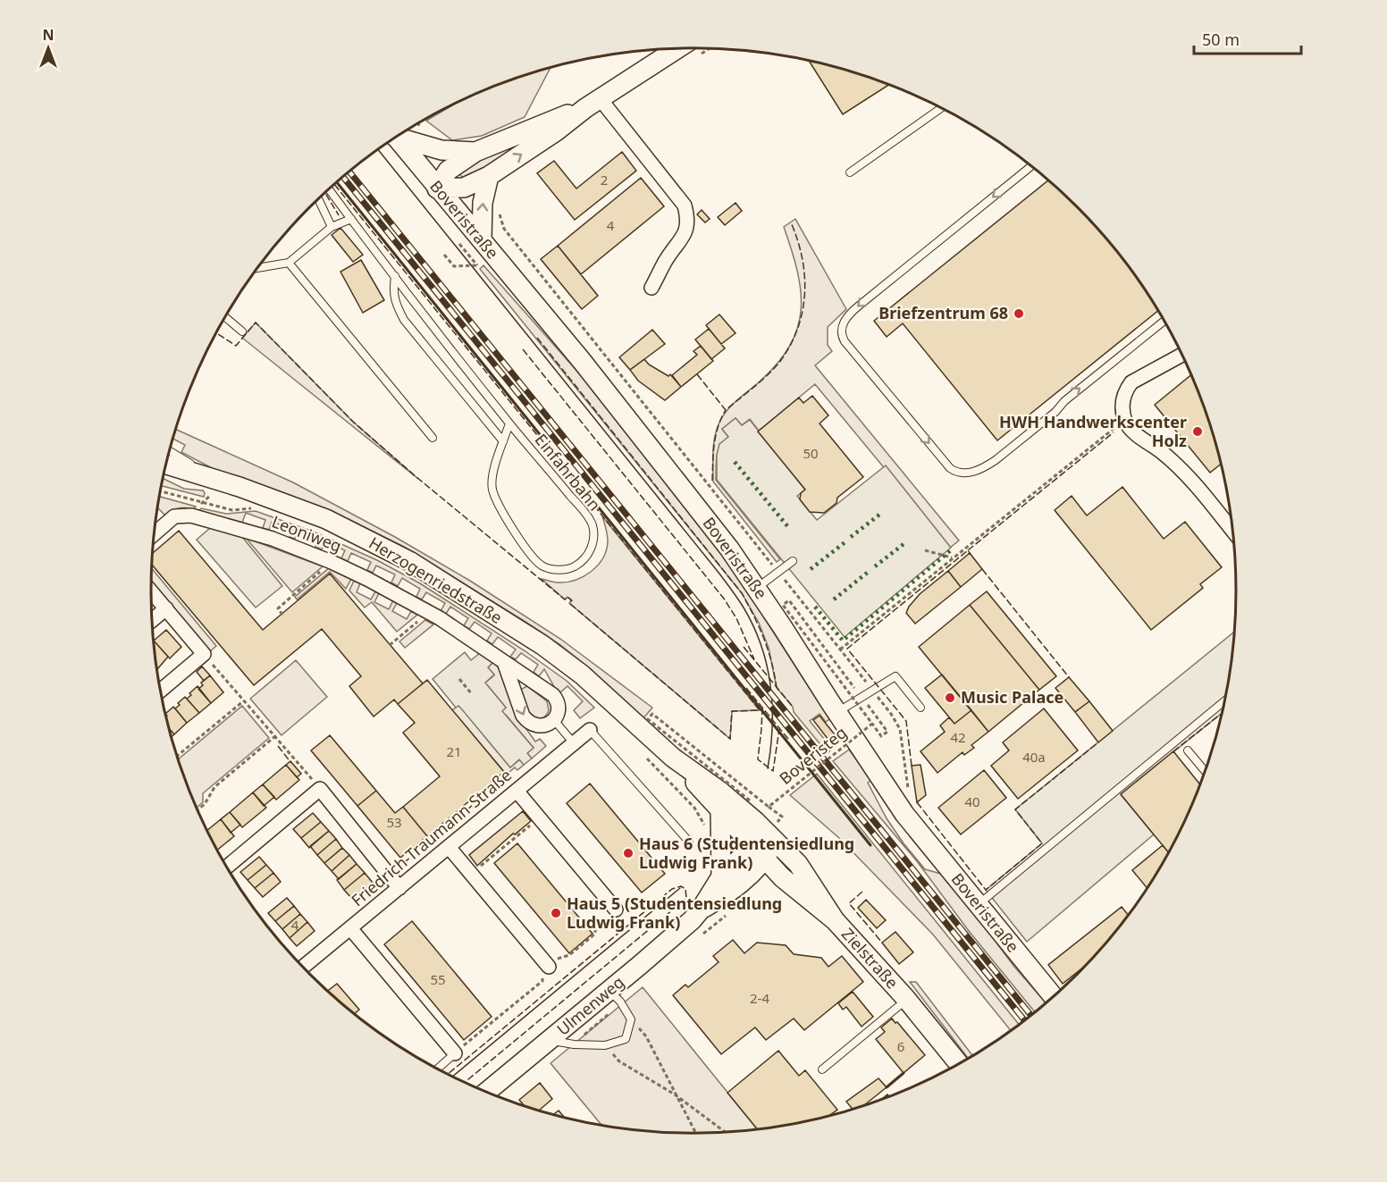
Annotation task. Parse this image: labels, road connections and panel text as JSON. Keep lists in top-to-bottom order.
{
  "streets": {
    "street": [
      "Boveristraße",
      "Leoniweg",
      "Herzogenriedstraße",
      "Friedrich-Traumann-Straße",
      "Zielstraße",
      "Ulmenweg"
    ],
    "lane": ["Einfahrbahn"],
    "path": ["Boveristeg"]
  },
  "crossings": [
    ["Herzogenriedstraße", "Zielstraße"],
    ["Herzogenriedstraße", "Ulmenweg"],
    ["Zielstraße", "Ulmenweg"]
  ],
  "places": [
    "Briefzentrum 68",
    "HWH Handwerkscenter Holz",
    "Music Palace",
    "Haus 6 (Studentensiedlung Ludwig Frank)",
    "Haus 5 (Studentensiedlung Ludwig Frank)"
  ],
  "house_numbers": [
    "2",
    "4",
    "50",
    "42",
    "21",
    "40a",
    "40",
    "53",
    "4",
    "55",
    "2-4",
    "6"
  ],
  "scale_bar": "50 m",
  "north": "top"
}
